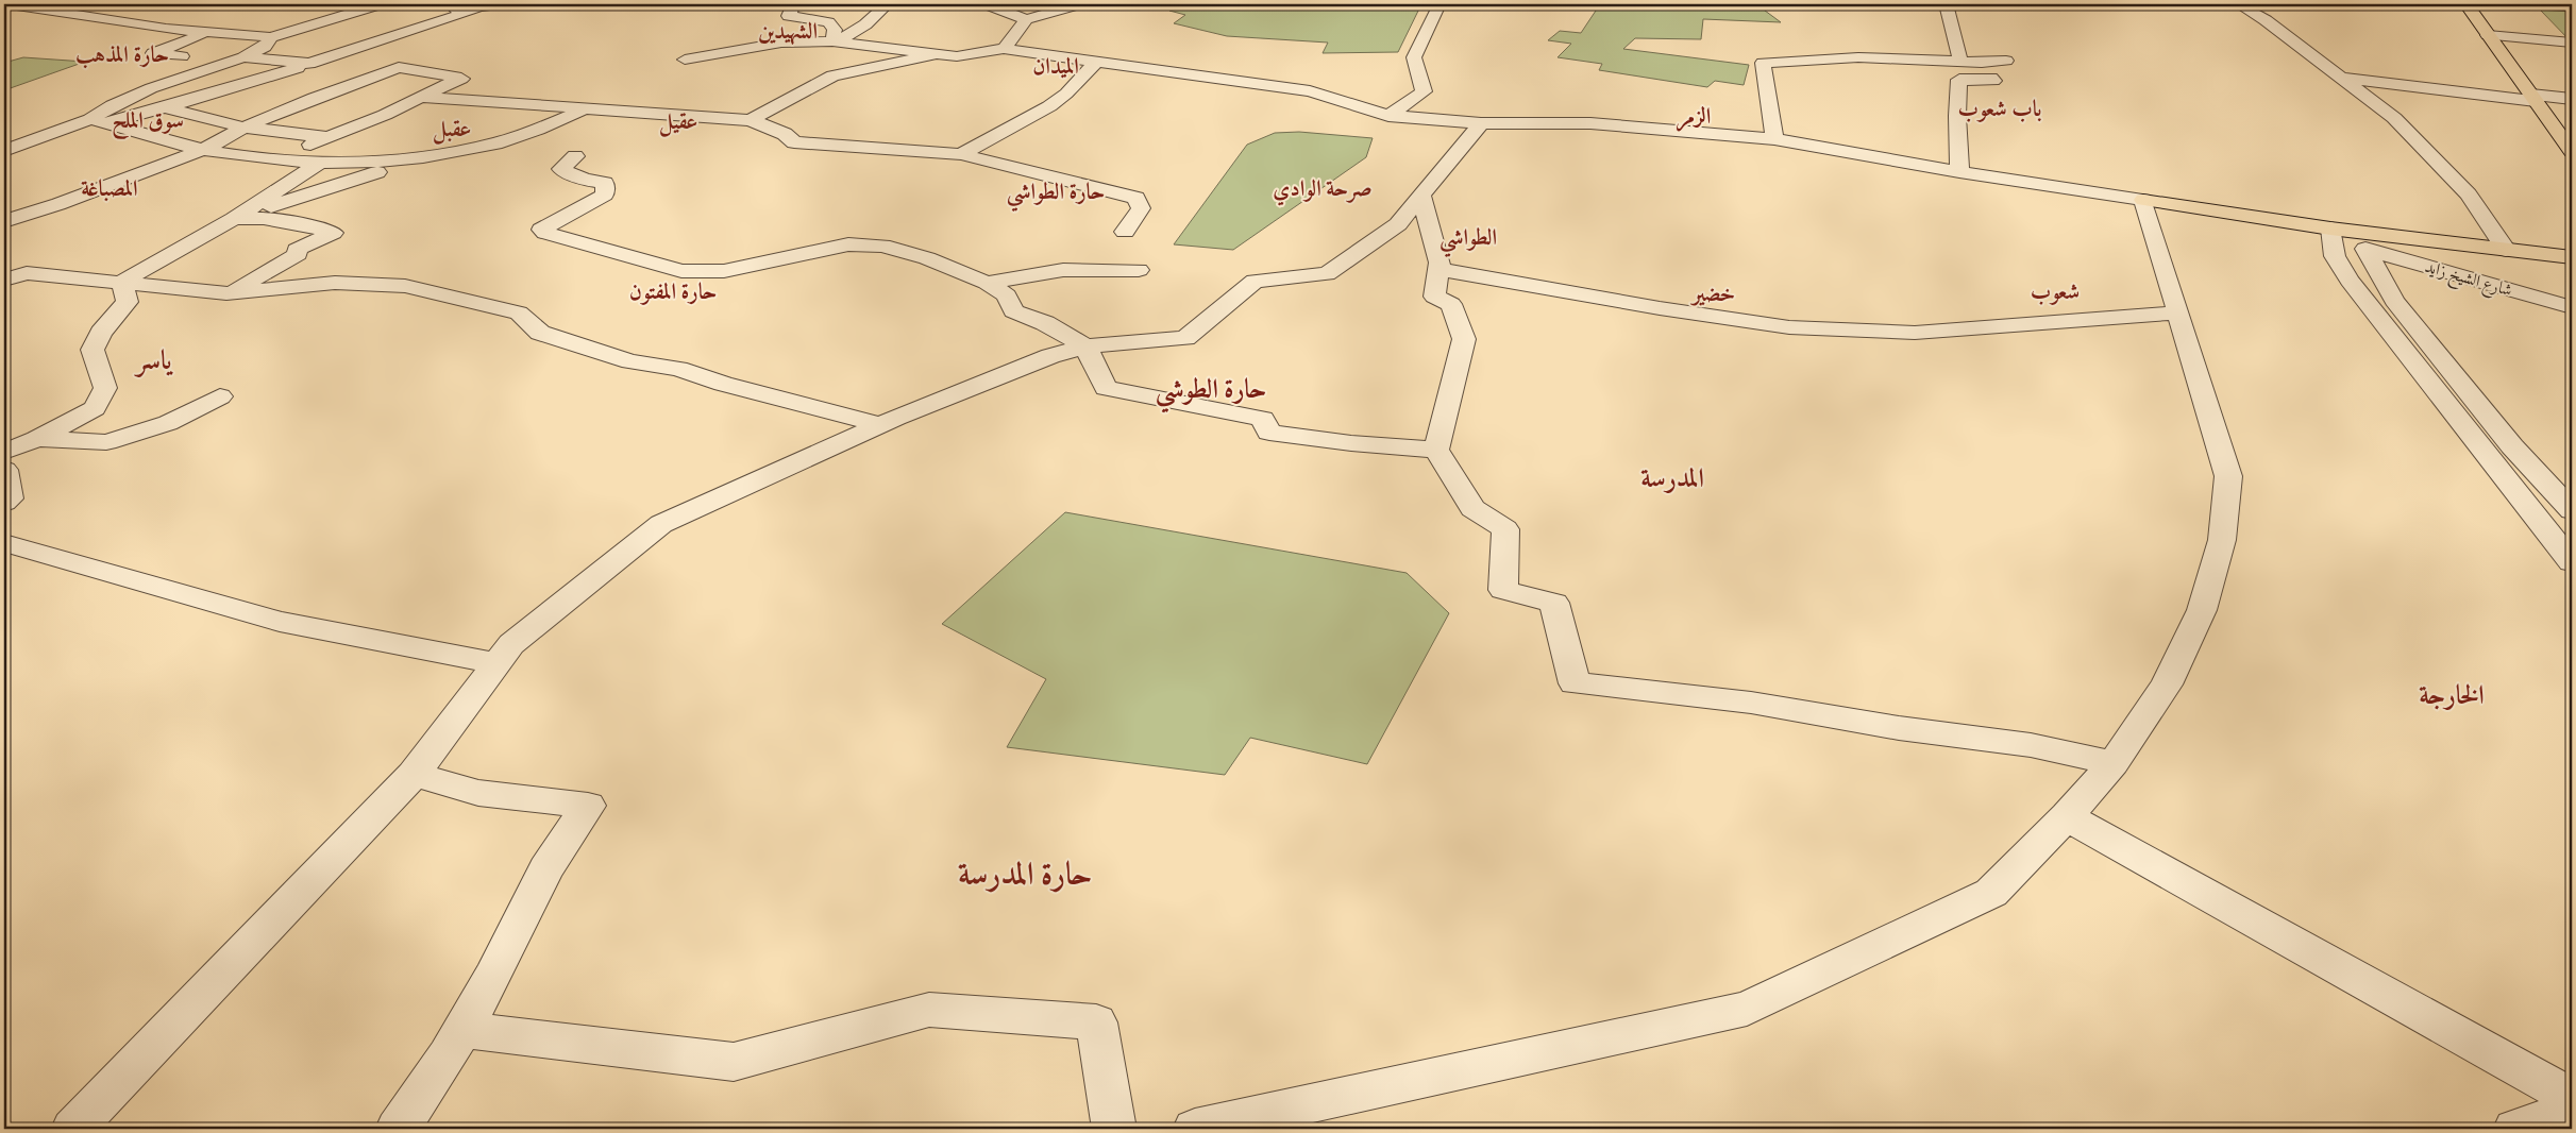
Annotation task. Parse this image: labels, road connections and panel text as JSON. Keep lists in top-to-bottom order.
{
  "streets": {
    "street": ["شارع الشيخ زايد"]
  },
  "districts": [
    "الشهيدين",
    "حارة المذهب",
    "الميدان",
    "باب شعوب",
    "الزمر",
    "سوق الملح",
    "عقيل",
    "عقبل",
    "المصباغة",
    "صرحة الوادي",
    "حارة الطواشي",
    "الطواشي",
    "حارة المفتون",
    "شعوب",
    "خضير",
    "ياسر",
    "حارة الطوشي",
    "المدرسة",
    "الخارجة",
    "حارة المدرسة"
  ]
}
